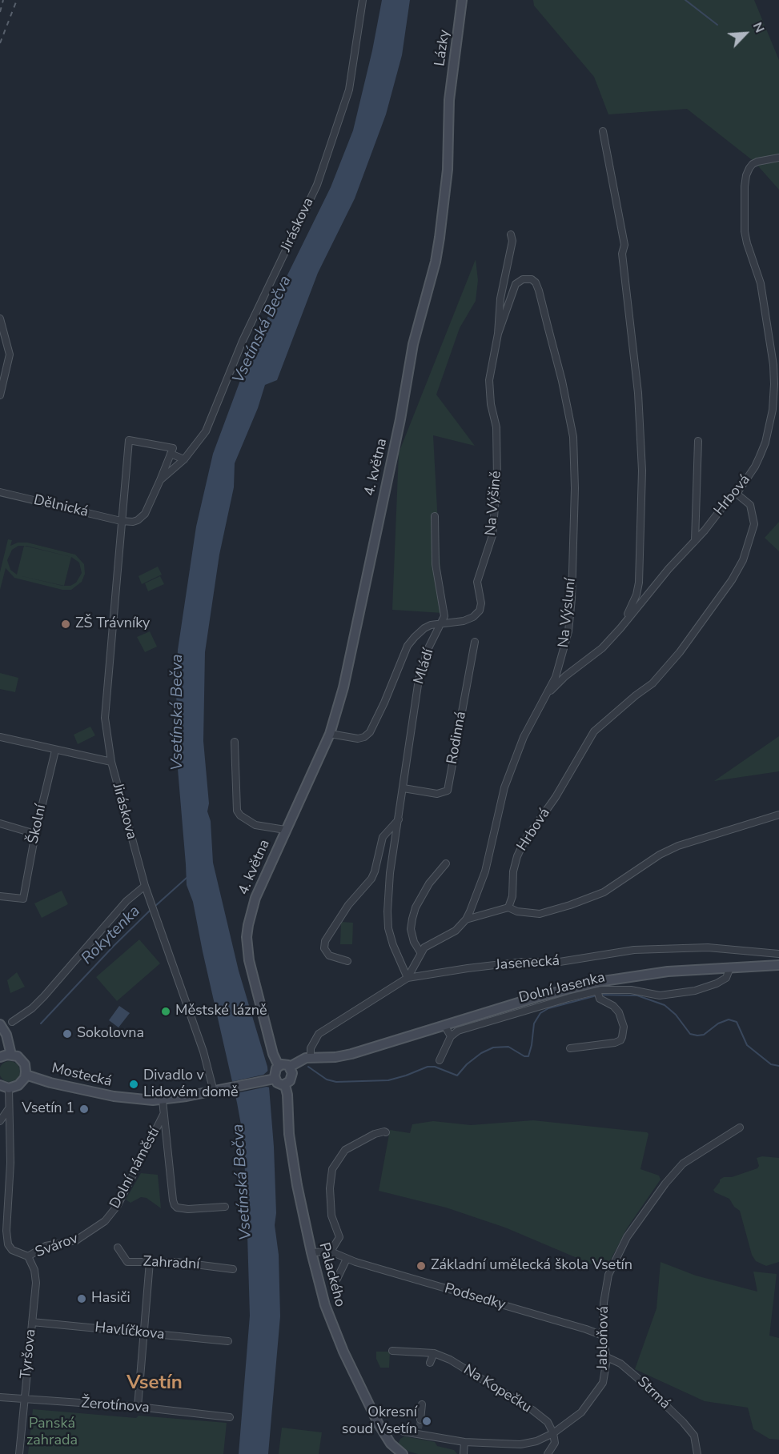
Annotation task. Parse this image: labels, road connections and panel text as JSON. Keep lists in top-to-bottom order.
{
  "streets": {
    "street": [
      "Lázky",
      "Jiráskova",
      "4. května",
      "Hrbová",
      "Na Výšině",
      "Dělnická",
      "Na Výsluní",
      "Mládí",
      "Rodinná",
      "Školní",
      "Jasenecká",
      "Dolní Jasenka",
      "Mostecká",
      "Dolní náměstí",
      "Svárov",
      "Zahradní",
      "Palackého",
      "Podsedky",
      "Havlíčkova",
      "Jabloňová",
      "Tyršova",
      "Na Kopečku",
      "Strmá",
      "Žerotínova"
    ]
  },
  "crossings": [
    ["Lázky", "4. května"],
    ["Jiráskova", "Dělnická"],
    ["Jiráskova", "Mostecká"],
    ["4. května", "Na Výšině"],
    ["4. května", "Dolní Jasenka"],
    ["4. května", "Mostecká"],
    ["4. května", "Palackého"],
    ["Hrbová", "Na Výsluní"],
    ["Na Výšině", "Na Výsluní"],
    ["Na Výšině", "Mládí"],
    ["Na Výsluní", "Mládí"],
    ["Na Výsluní", "Jasenecká"],
    ["Mládí", "Rodinná"],
    ["Mládí", "Jasenecká"],
    ["Jasenecká", "Dolní Jasenka"],
    ["Dolní Jasenka", "Mostecká"],
    ["Dolní Jasenka", "Palackého"],
    ["Mostecká", "Dolní náměstí"],
    ["Mostecká", "Palackého"],
    ["Dolní náměstí", "Svárov"],
    ["Svárov", "Tyršova"],
    ["Palackého", "Podsedky"],
    ["Podsedky", "Jabloňová"],
    ["Havlíčkova", "Tyršova"],
    ["Jabloňová", "Na Kopečku"],
    ["Jabloňová", "Strmá"],
    ["Tyršova", "Žerotínova"]
  ],
  "districts": ["Vsetín"],
  "water": ["Vsetínská Bečva", "Rokytenka"],
  "parks": ["Panská zahrada"],
  "places": [
    "ZŠ Trávníky",
    "Městské lázně",
    "Sokolovna",
    "Divadlo v Lidovém domě",
    "Vsetín 1",
    "Základní umělecká škola Vsetín",
    "Hasiči",
    "Okresní soud Vsetín"
  ],
  "north": "top right"
}
